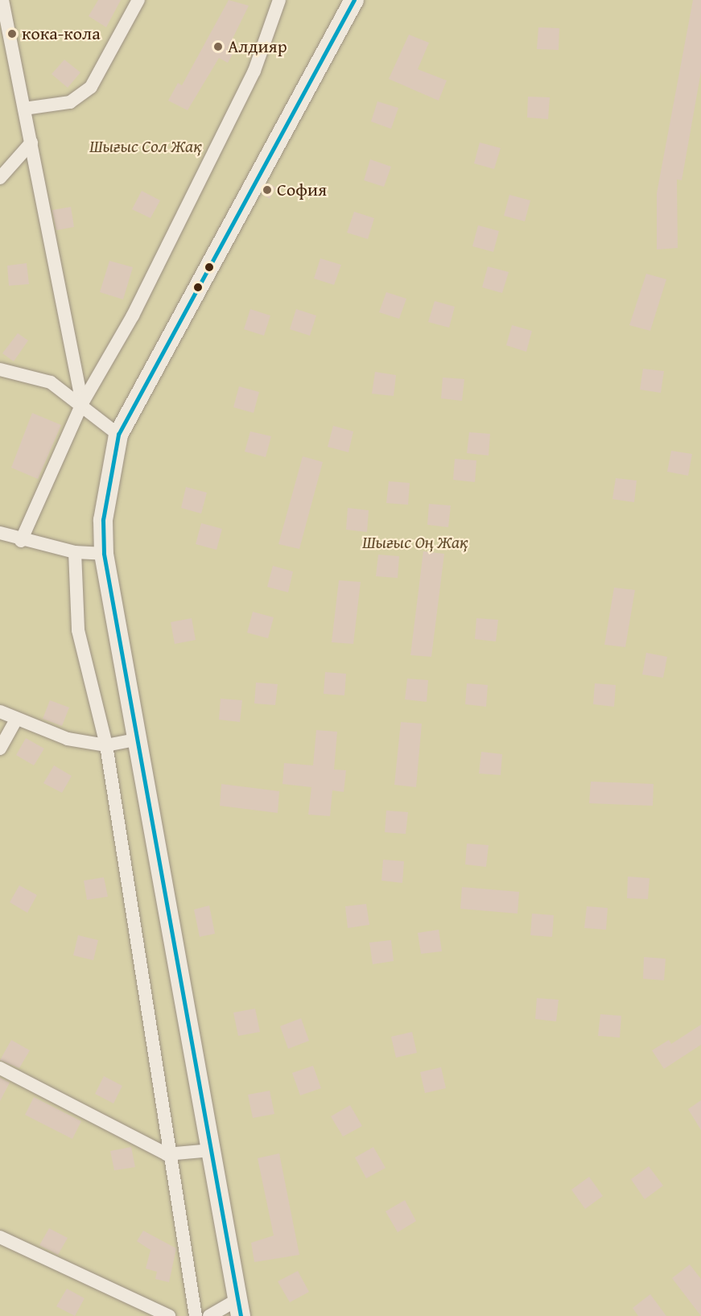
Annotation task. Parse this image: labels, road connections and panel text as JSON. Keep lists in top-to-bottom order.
{
  "parks": ["Шығыс Сол Жақ", "Шығыс Оң Жақ"],
  "places": ["кока-кола", "Алдияр", "София"]
}
